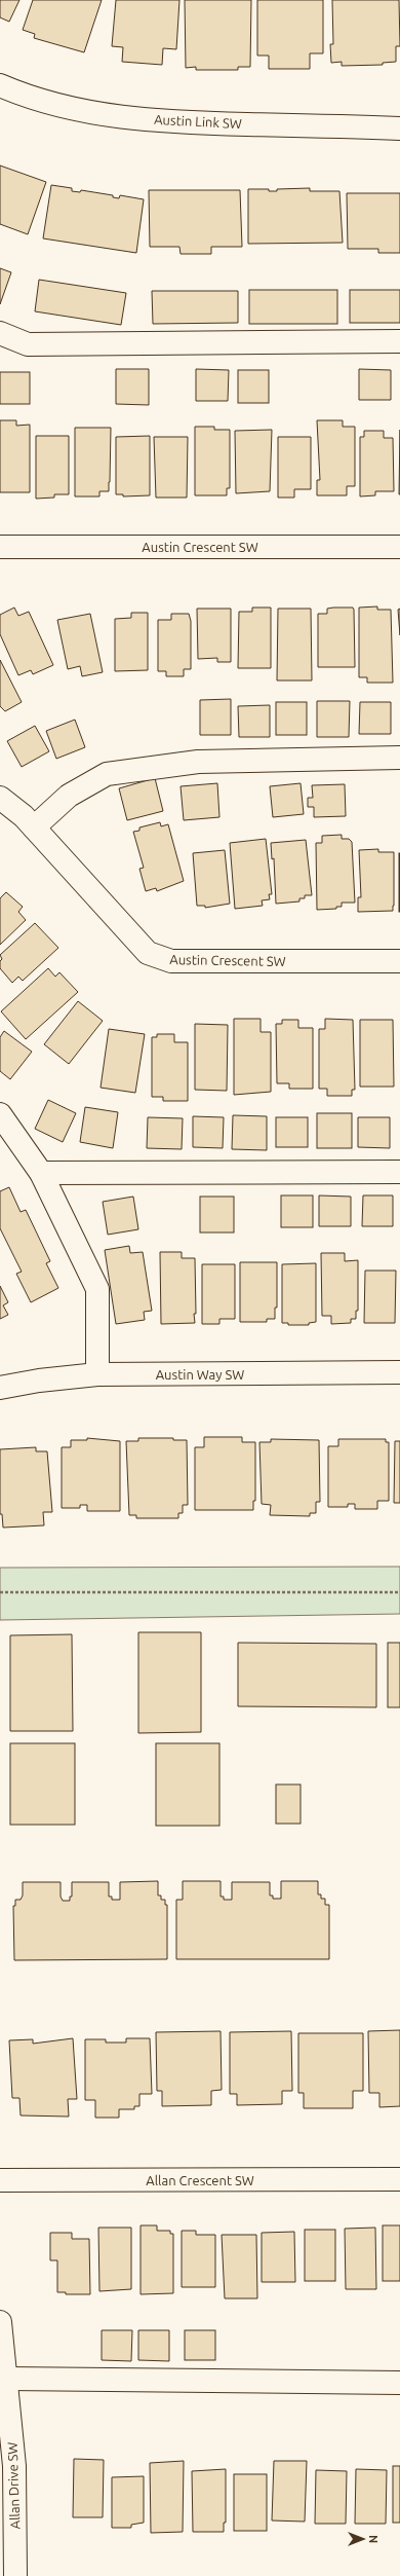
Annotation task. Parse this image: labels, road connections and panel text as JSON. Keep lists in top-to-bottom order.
{
  "streets": {
    "street": [
      "Austin Link SW",
      "Austin Crescent SW",
      "Austin Way SW",
      "Allan Crescent SW",
      "Allan Drive SW"
    ]
  },
  "north": "right"
}
